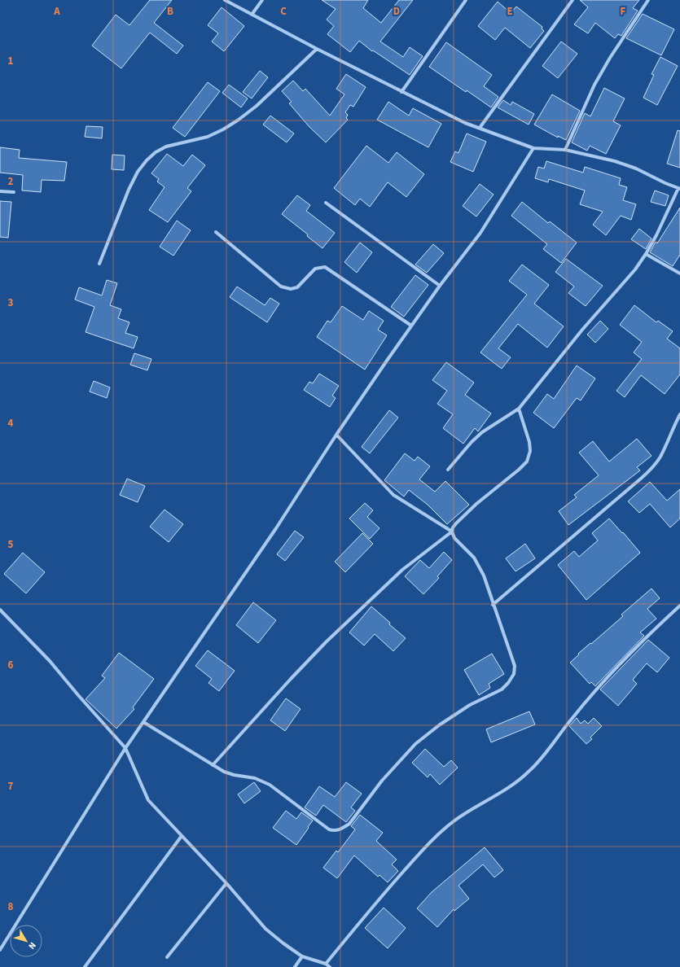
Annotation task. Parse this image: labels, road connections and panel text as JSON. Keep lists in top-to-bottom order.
{
  "north": "bottom right",
  "grid": {
    "columns": [
      "A",
      "B",
      "C",
      "D",
      "E",
      "F"
    ],
    "rows": [
      "1",
      "2",
      "3",
      "4",
      "5",
      "6",
      "7",
      "8"
    ]
  }
}
